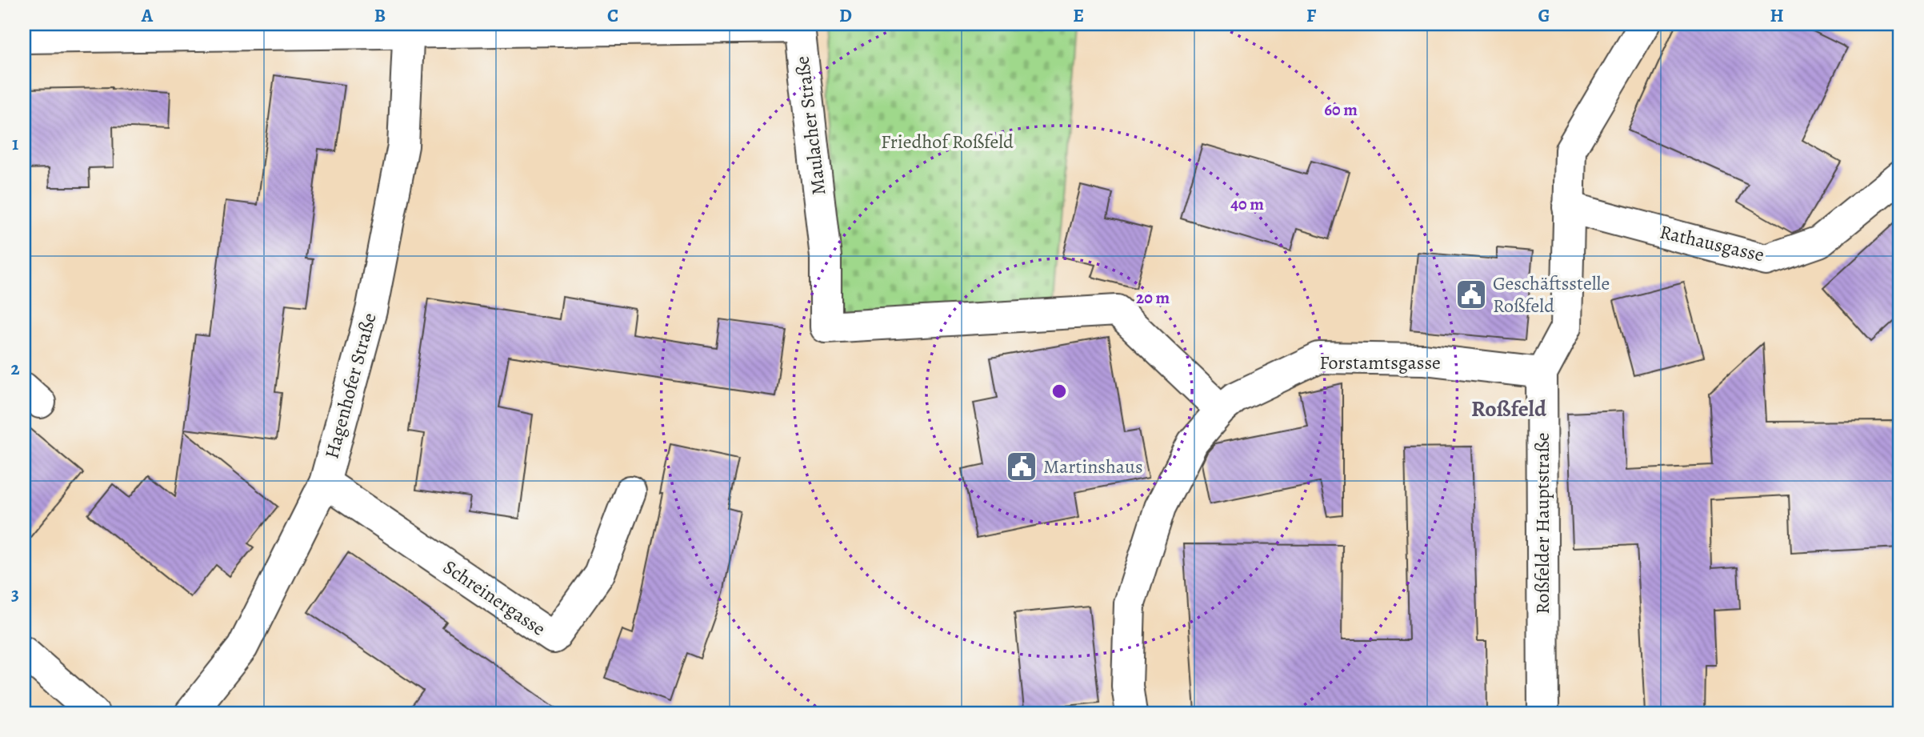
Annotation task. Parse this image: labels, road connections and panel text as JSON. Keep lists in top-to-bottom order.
{
  "streets": {
    "street": [
      "Maulacher Straße",
      "Rathausgasse",
      "Forstamtsgasse",
      "Hagenhofer Straße",
      "Roßfelder Hauptstraße",
      "Schreinergasse"
    ]
  },
  "crossings": [
    ["Maulacher Straße", "Forstamtsgasse"],
    ["Maulacher Straße", "Hagenhofer Straße"],
    ["Rathausgasse", "Roßfelder Hauptstraße"],
    ["Forstamtsgasse", "Roßfelder Hauptstraße"],
    ["Hagenhofer Straße", "Schreinergasse"]
  ],
  "districts": ["Roßfeld"],
  "parks": ["Friedhof Roßfeld"],
  "places": {
    "public building": ["Geschäftsstelle Roßfeld", "Martinshaus"]
  },
  "grid": {
    "columns": [
      "A",
      "B",
      "C",
      "D",
      "E",
      "F",
      "G",
      "H"
    ],
    "rows": ["1", "2", "3"]
  },
  "rings": ["60 m", "40 m", "20 m"]
}
